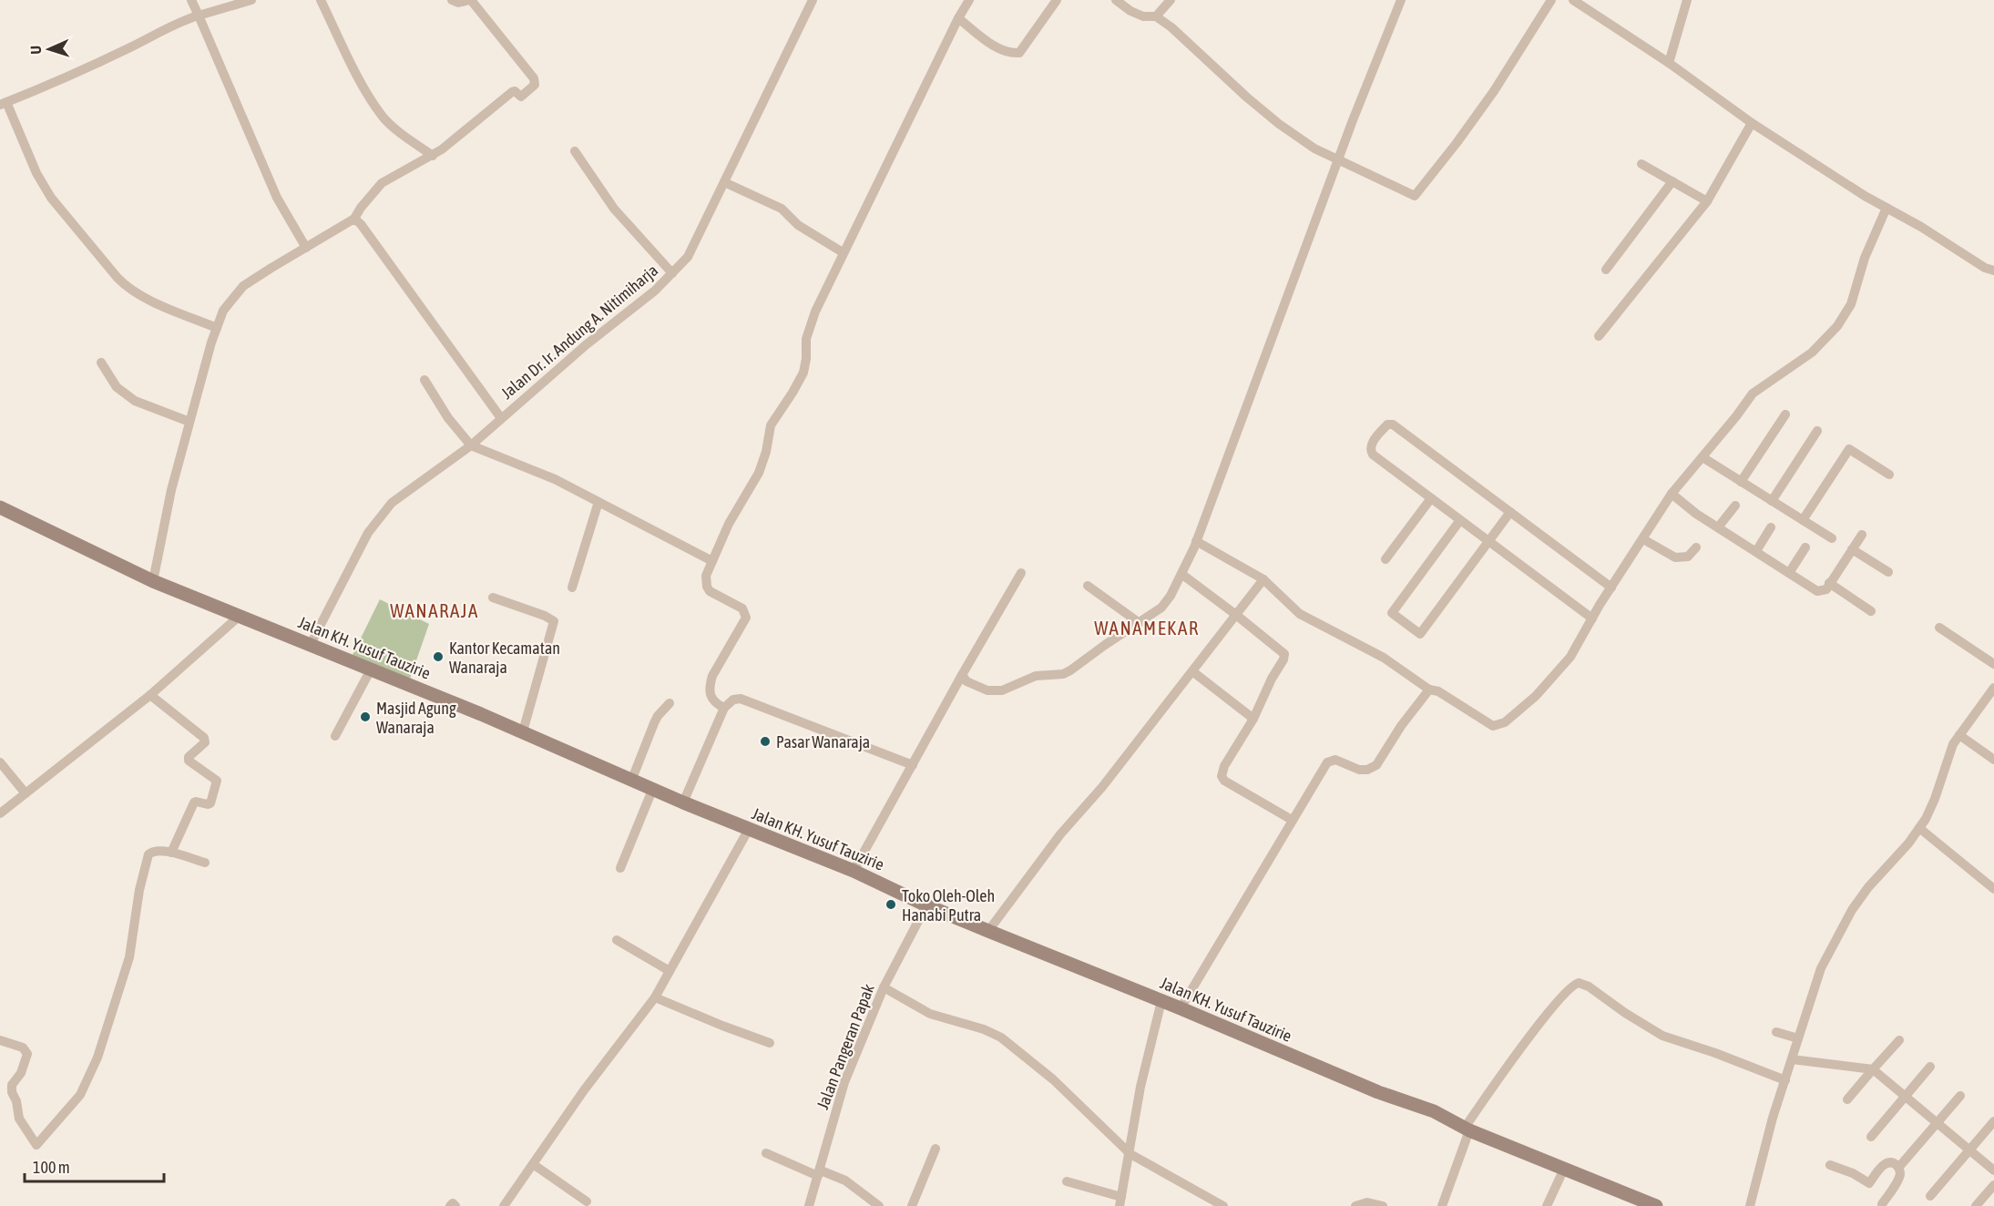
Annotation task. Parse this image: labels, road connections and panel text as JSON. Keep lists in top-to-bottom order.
{
  "streets": {
    "main road": ["Jalan KH. Yusuf Tauzirie"],
    "street": ["Jalan Dr. Ir. Andung A. Nitimiharja", "Jalan Pangeran Papak"]
  },
  "crossings": [
    ["Jalan Dr. Ir. Andung A. Nitimiharja", "Jalan KH. Yusuf Tauzirie"],
    ["Jalan KH. Yusuf Tauzirie", "Jalan Pangeran Papak"]
  ],
  "districts": ["WANARAJA", "WANAMEKAR"],
  "places": [
    "Kantor Kecamatan Wanaraja",
    "Masjid Agung Wanaraja",
    "Pasar Wanaraja",
    "Toko Oleh-Oleh Hanabi Putra"
  ],
  "scale_bar": "100 m",
  "north": "left"
}
